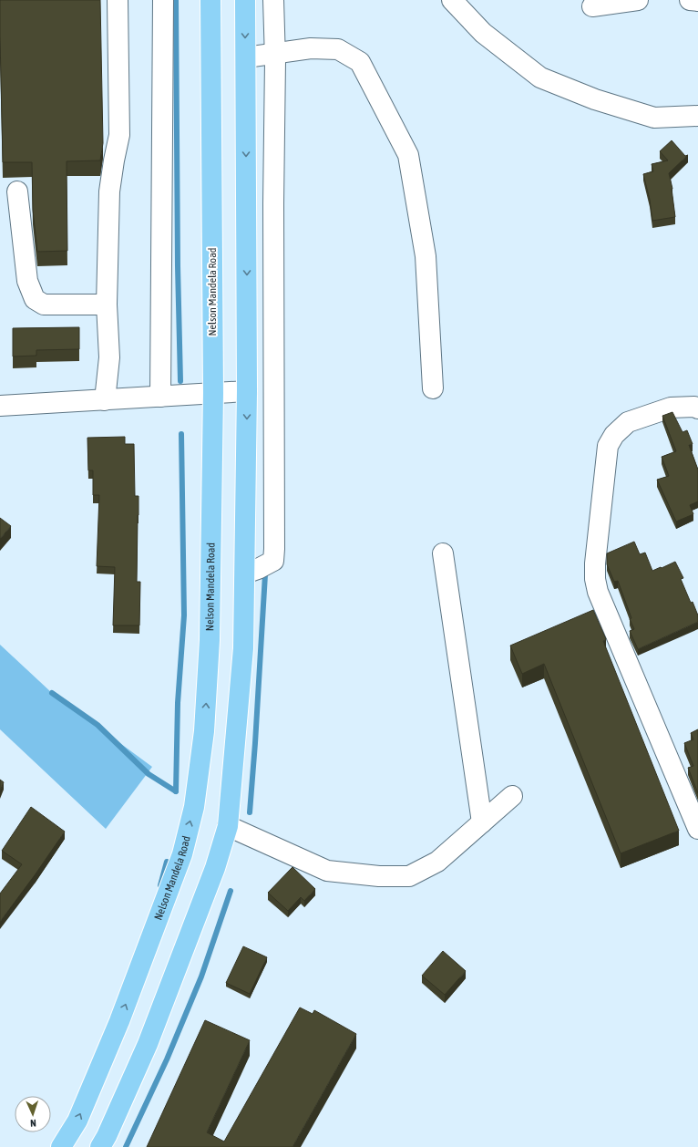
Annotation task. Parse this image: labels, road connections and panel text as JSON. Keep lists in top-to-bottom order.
{
  "streets": {
    "main road": ["Nelson Mandela Road"]
  },
  "north": "bottom"
}
